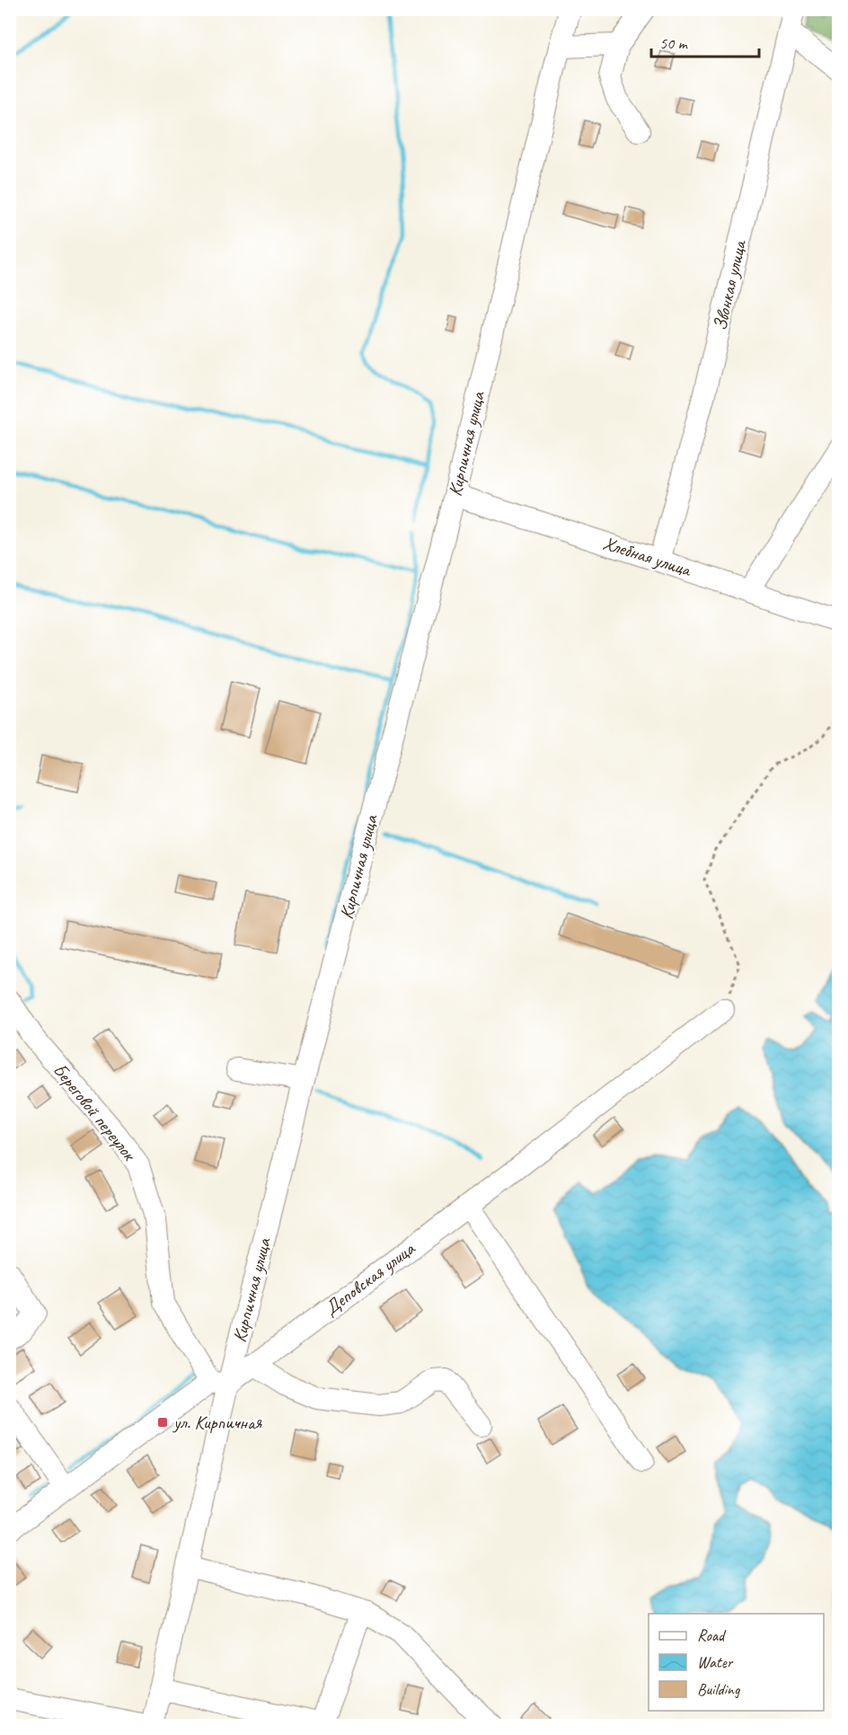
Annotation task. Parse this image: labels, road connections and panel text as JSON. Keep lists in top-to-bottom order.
{
  "streets": {
    "street": [
      "Звонкая улица",
      "Кирпичная улица",
      "Хлебная улица",
      "Береговой переулок",
      "Деповская улица"
    ]
  },
  "crossings": [
    ["Звонкая улица", "Хлебная улица"],
    ["Кирпичная улица", "Хлебная улица"],
    ["Кирпичная улица", "Береговой переулок"],
    ["Кирпичная улица", "Деповская улица"],
    ["Береговой переулок", "Деповская улица"]
  ],
  "places": {
    "transit": ["ул. Кирпичная"]
  },
  "legend": ["Road", "Water", "Building"],
  "scale_bar": "50 m"
}
